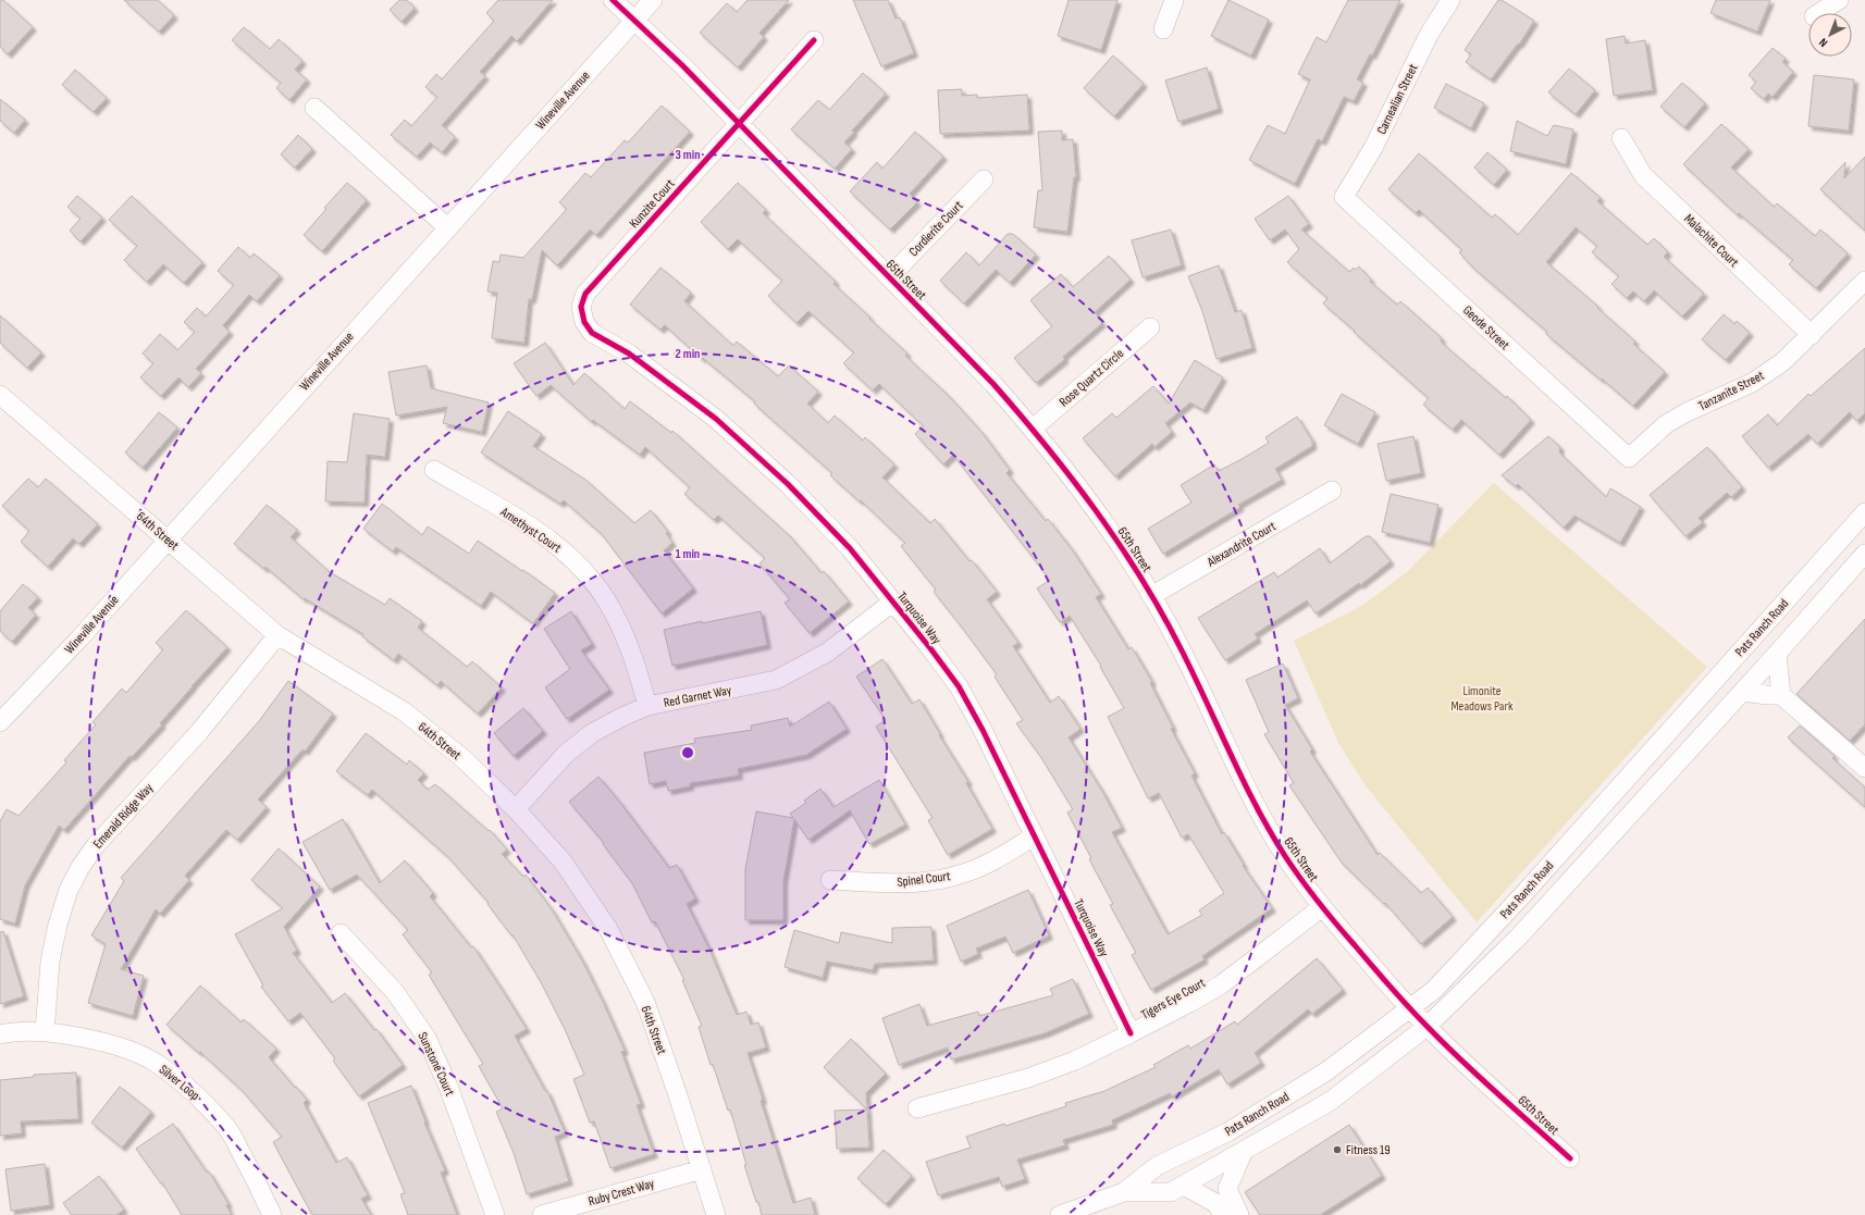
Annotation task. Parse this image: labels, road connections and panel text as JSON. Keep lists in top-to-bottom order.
{
  "streets": {
    "street": [
      "Carnealian Street",
      "Wineville Avenue",
      "Kunzite Court",
      "Cordierite Court",
      "Malachite Court",
      "65th Street",
      "Geode Street",
      "Rose Quartz Circle",
      "Tanzanite Street",
      "Amethyst Court",
      "64th Street",
      "Alexandrite Court",
      "Turquoise Way",
      "Pats Ranch Road",
      "Red Garnet Way",
      "Emerald Ridge Way",
      "Spinel Court",
      "Tigers Eye Court",
      "Sunstone Court",
      "Silver Loop",
      "Ruby Crest Way"
    ]
  },
  "crossings": [
    ["Carnealian Street", "Geode Street"],
    ["Wineville Avenue", "65th Street"],
    ["Wineville Avenue", "64th Street"],
    ["Kunzite Court", "65th Street"],
    ["Kunzite Court", "Turquoise Way"],
    ["Cordierite Court", "65th Street"],
    ["Malachite Court", "Tanzanite Street"],
    ["65th Street", "Rose Quartz Circle"],
    ["65th Street", "Alexandrite Court"],
    ["65th Street", "Pats Ranch Road"],
    ["65th Street", "Tigers Eye Court"],
    ["Geode Street", "Tanzanite Street"],
    ["Amethyst Court", "Red Garnet Way"],
    ["64th Street", "Red Garnet Way"],
    ["64th Street", "Emerald Ridge Way"],
    ["64th Street", "Ruby Crest Way"],
    ["Turquoise Way", "Red Garnet Way"],
    ["Turquoise Way", "Spinel Court"],
    ["Turquoise Way", "Tigers Eye Court"],
    ["Emerald Ridge Way", "Silver Loop"]
  ],
  "parks": ["Limonite Meadows Park"],
  "places": ["Fitness 19"],
  "north": "bottom left",
  "rings": ["3 min", "2 min", "1 min"]
}
